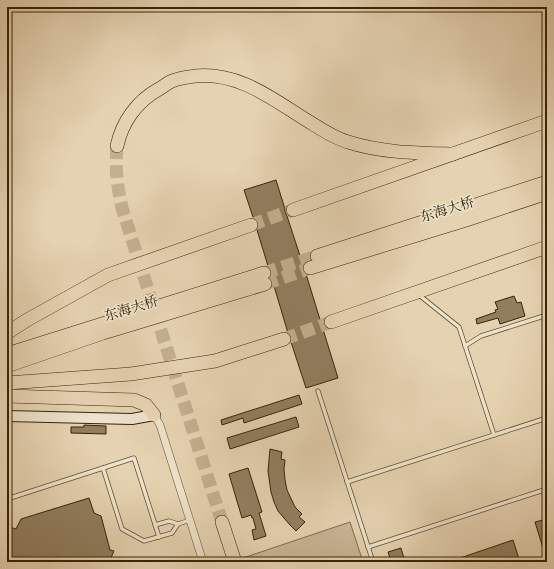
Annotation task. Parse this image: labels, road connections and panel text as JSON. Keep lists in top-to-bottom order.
{
  "streets": {
    "highway": ["东海大桥"]
  }
}
